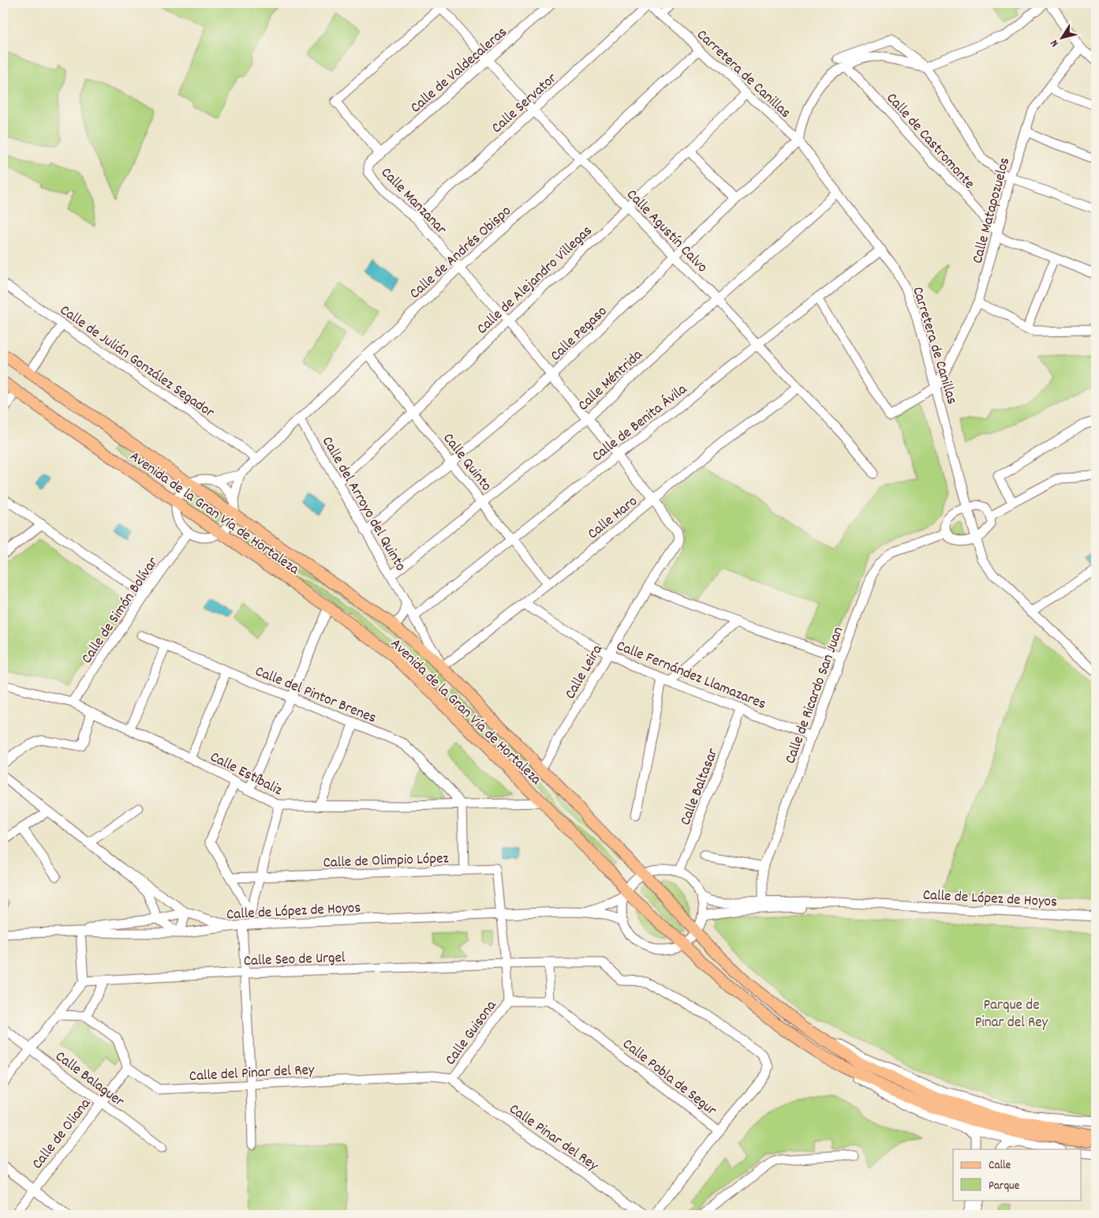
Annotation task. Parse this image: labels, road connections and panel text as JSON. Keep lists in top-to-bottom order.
{
  "streets": {
    "main road": ["Avenida de la Gran Vía de Hortaleza"],
    "street": [
      "Calle de Valdecaleras",
      "Carretera de Canillas",
      "Calle Servator",
      "Calle de Castromonte",
      "Calle Manzanar",
      "Calle Matapozuelos",
      "Calle Agustín Calvo",
      "Calle de Andrés Obispo",
      "Calle de Alejandro Villegas",
      "Calle Pegaso",
      "Calle de Julián González Segador",
      "Calle Méntrida",
      "Calle de Benita Ávila",
      "Calle Quinto",
      "Calle del Arroyo del Quinto",
      "Calle Haro",
      "Calle de Simón Bolívar",
      "Calle Leira",
      "Calle Fernández Llamazares",
      "Calle del Pintor Brenes",
      "Calle de Ricardo San Juan",
      "Calle Estíbaliz",
      "Calle Baltasar",
      "Calle de Olimpio López",
      "Calle de López de Hoyos",
      "Calle Seo de Urgel",
      "Calle Guisona",
      "Calle del Pinar del Rey",
      "Calle Pobla de Segur",
      "Calle Balaguer",
      "Calle de Oliana",
      "Calle Pinar del Rey"
    ]
  },
  "crossings": [
    ["Calle de Valdecaleras", "Calle Manzanar"],
    ["Calle de Valdecaleras", "Calle Agustín Calvo"],
    ["Carretera de Canillas", "Calle Servator"],
    ["Carretera de Canillas", "Calle Matapozuelos"],
    ["Carretera de Canillas", "Calle de Andrés Obispo"],
    ["Carretera de Canillas", "Calle de Alejandro Villegas"],
    ["Carretera de Canillas", "Calle Pegaso"],
    ["Carretera de Canillas", "Calle Méntrida"],
    ["Carretera de Canillas", "Calle de Benita Ávila"],
    ["Calle Servator", "Calle Manzanar"],
    ["Calle Servator", "Calle Agustín Calvo"],
    ["Calle de Castromonte", "Calle Matapozuelos"],
    ["Calle Manzanar", "Calle Agustín Calvo"],
    ["Calle Manzanar", "Calle de Andrés Obispo"],
    ["Calle Manzanar", "Calle de Alejandro Villegas"],
    ["Calle Manzanar", "Calle Pegaso"],
    ["Calle Manzanar", "Calle Méntrida"],
    ["Calle Manzanar", "Calle de Benita Ávila"],
    ["Calle Manzanar", "Calle Haro"],
    ["Calle Manzanar", "Calle Leira"],
    ["Calle Agustín Calvo", "Calle de Andrés Obispo"],
    ["Calle Agustín Calvo", "Calle de Alejandro Villegas"],
    ["Calle Agustín Calvo", "Calle Pegaso"],
    ["Calle Agustín Calvo", "Calle Méntrida"],
    ["Calle Agustín Calvo", "Calle de Benita Ávila"],
    ["Calle Agustín Calvo", "Calle Haro"],
    ["Calle de Andrés Obispo", "Calle de Julián González Segador"],
    ["Calle de Andrés Obispo", "Calle Quinto"],
    ["Calle de Andrés Obispo", "Calle del Arroyo del Quinto"],
    ["Calle de Alejandro Villegas", "Calle Quinto"],
    ["Calle de Alejandro Villegas", "Calle del Arroyo del Quinto"],
    ["Calle Pegaso", "Calle Quinto"],
    ["Calle Pegaso", "Calle del Arroyo del Quinto"],
    ["Calle Méntrida", "Calle Quinto"],
    ["Calle Méntrida", "Calle del Arroyo del Quinto"],
    ["Calle de Benita Ávila", "Calle Quinto"],
    ["Calle de Benita Ávila", "Calle del Arroyo del Quinto"],
    ["Calle Quinto", "Calle Haro"],
    ["Calle del Arroyo del Quinto", "Avenida de la Gran Vía de Hortaleza"],
    ["Calle del Arroyo del Quinto", "Calle Haro"],
    ["Avenida de la Gran Vía de Hortaleza", "Calle Haro"],
    ["Avenida de la Gran Vía de Hortaleza", "Calle Leira"],
    ["Avenida de la Gran Vía de Hortaleza", "Calle Estíbaliz"],
    ["Avenida de la Gran Vía de Hortaleza", "Calle de López de Hoyos"],
    ["Calle Haro", "Calle Leira"],
    ["Calle Haro", "Calle Fernández Llamazares"],
    ["Calle de Simón Bolívar", "Calle Estíbaliz"],
    ["Calle Leira", "Calle Fernández Llamazares"],
    ["Calle Fernández Llamazares", "Calle de Ricardo San Juan"],
    ["Calle Fernández Llamazares", "Calle Baltasar"],
    ["Calle del Pintor Brenes", "Calle Estíbaliz"],
    ["Calle de Ricardo San Juan", "Calle de López de Hoyos"],
    ["Calle de Olimpio López", "Calle de López de Hoyos"],
    ["Calle Seo de Urgel", "Calle Pobla de Segur"],
    ["Calle Guisona", "Calle del Pinar del Rey"],
    ["Calle Guisona", "Calle Pinar del Rey"],
    ["Calle del Pinar del Rey", "Calle de Oliana"],
    ["Calle del Pinar del Rey", "Calle Pinar del Rey"],
    ["Calle Balaguer", "Calle de Oliana"]
  ],
  "parks": ["Parque de Pinar del Rey"],
  "legend": ["Calle", "Parque"],
  "north": "bottom left"
}
